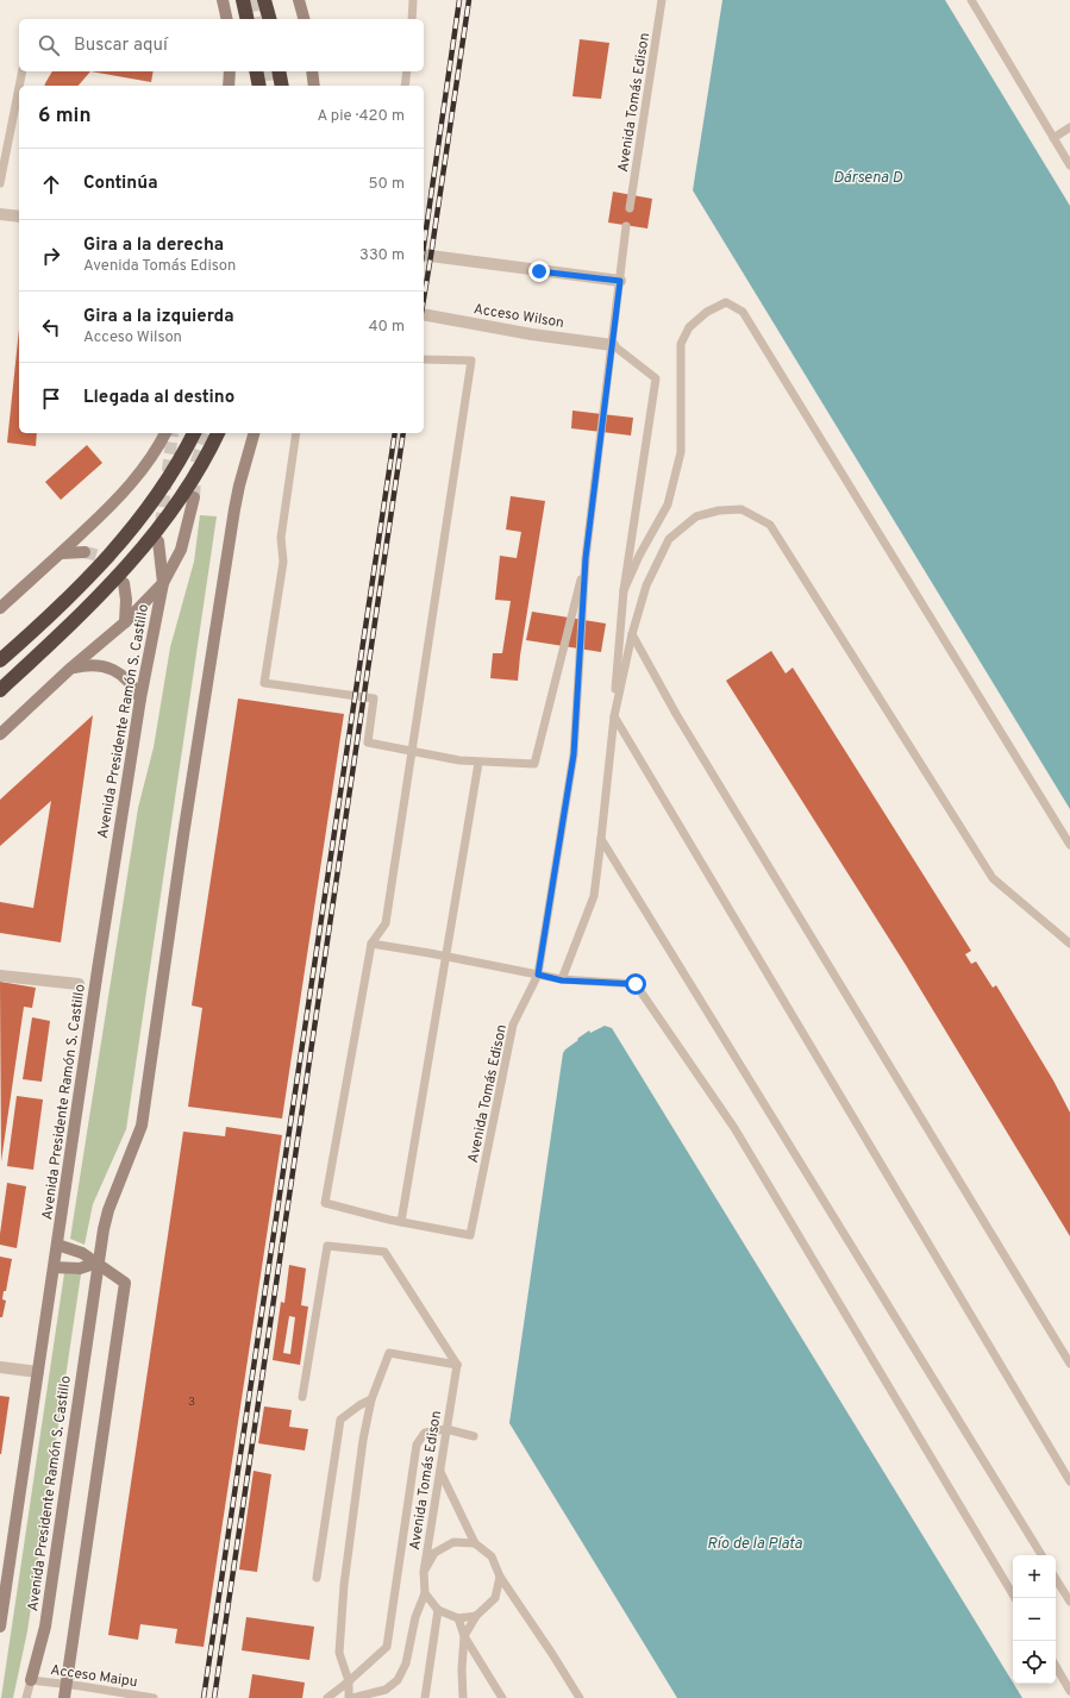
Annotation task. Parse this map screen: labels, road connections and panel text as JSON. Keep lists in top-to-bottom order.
{
  "streets": {
    "main road": ["Avenida Presidente Ramón S. Castillo"],
    "street": ["Acceso Wilson"],
    "lane": ["Avenida Tomás Edison", "Acceso Maipu"]
  },
  "crossings": [
    ["Avenida Tomás Edison", "Acceso Wilson"],
    ["Avenida Presidente Ramón S. Castillo", "Acceso Maipu"]
  ],
  "water": ["Dársena D", "Río de la Plata"],
  "house_numbers": ["3"],
  "page": {
    "search": "Buscar aquí",
    "heading": ["6 min", "A pie · 420 m"],
    "list": [
      ["Continúa", "50 m"],
      ["Gira a la derecha", "Avenida Tomás Edison", "330 m"],
      ["Gira a la izquierda", "Acceso Wilson", "40 m"],
      "Llegada al destino"
    ],
    "map_buttons": ["+", "−"]
  }
}
